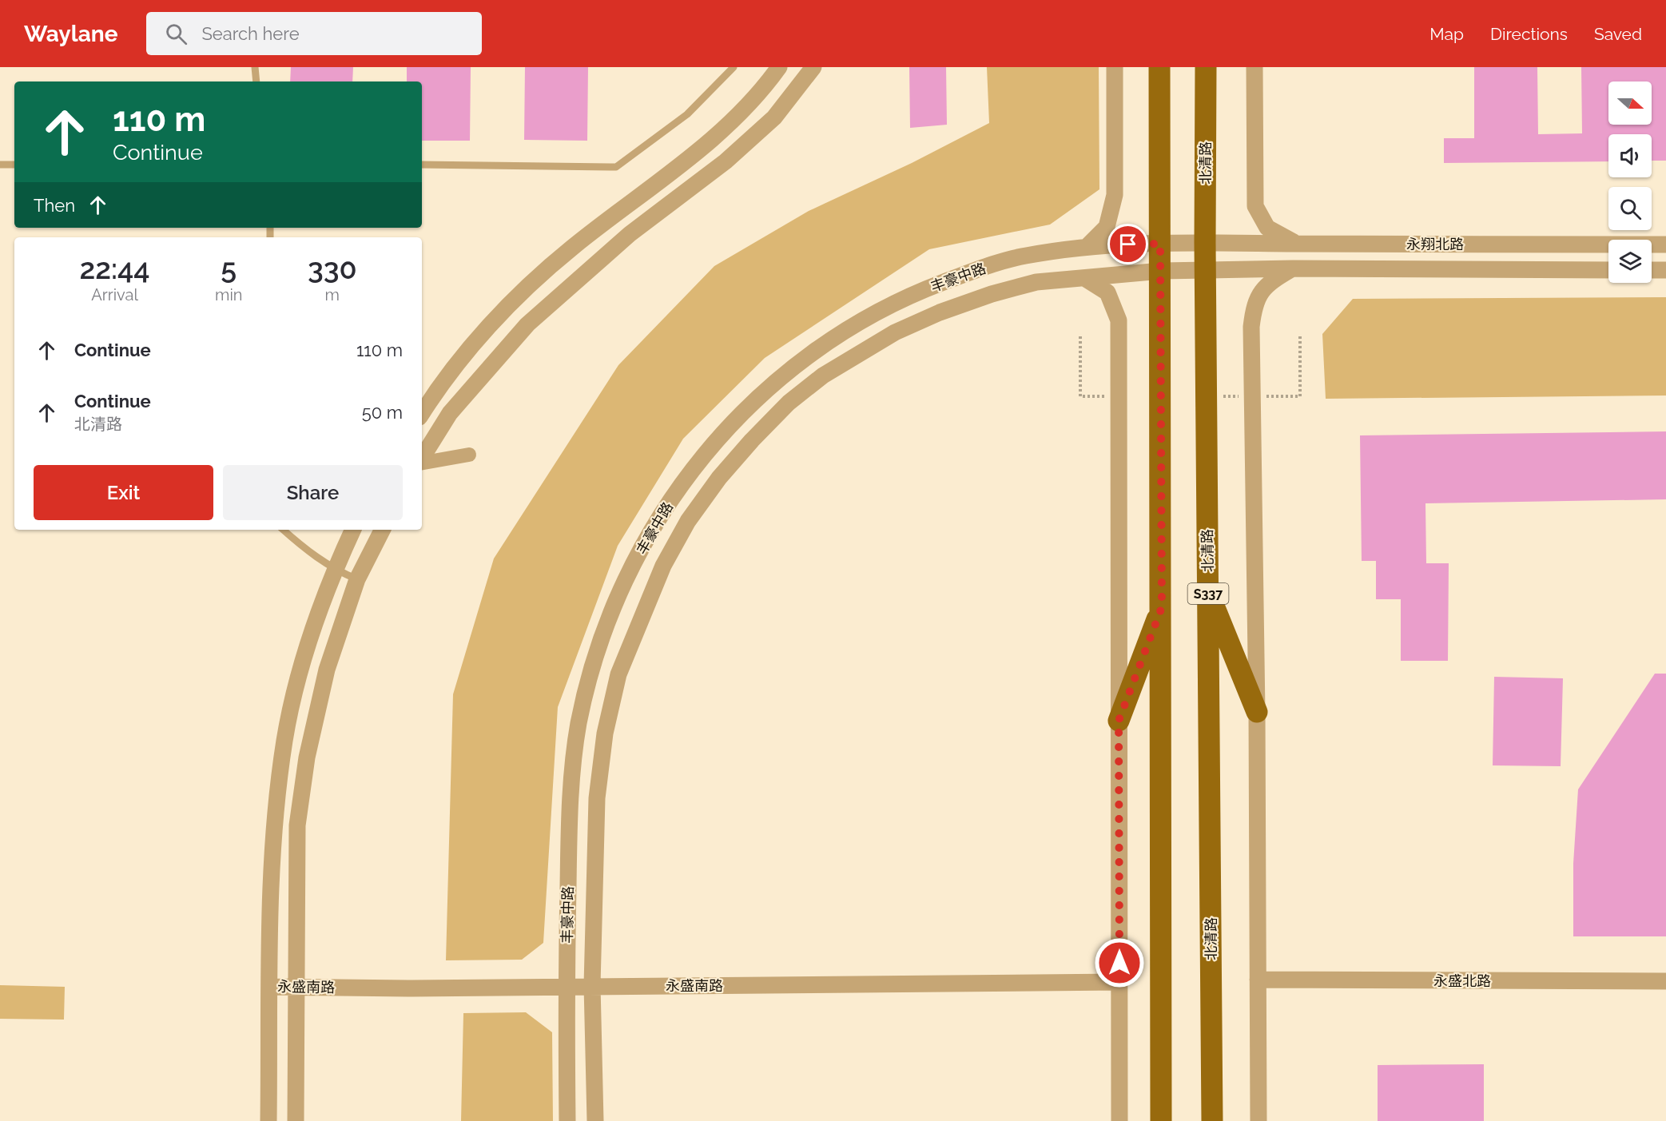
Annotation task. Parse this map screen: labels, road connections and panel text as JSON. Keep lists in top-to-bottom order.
{
  "streets": {
    "main road": ["北清路", "S337"],
    "street": [
      "永翔北路",
      "丰豪中路",
      "永盛北路",
      "永盛南路"
    ]
  },
  "crossings": [
    ["北清路", "永翔北路"],
    ["永翔北路", "丰豪中路"],
    ["丰豪中路", "永盛南路"]
  ],
  "north": "right",
  "page": {
    "header": "Waylane",
    "search": "Search here",
    "nav": ["Map", "Directions", "Saved"],
    "turn": ["110 m", "Continue"],
    "then": "Then",
    "eta": [
      "22:44",
      "Arrival",
      "5",
      "min",
      "330",
      "m"
    ],
    "list": [
      {
        "name": "Continue",
        "value": "110 m"
      },
      {
        "name": "Continue",
        "note": "北清路",
        "value": "50 m"
      }
    ],
    "buttons": ["Exit", "Share"]
  }
}
